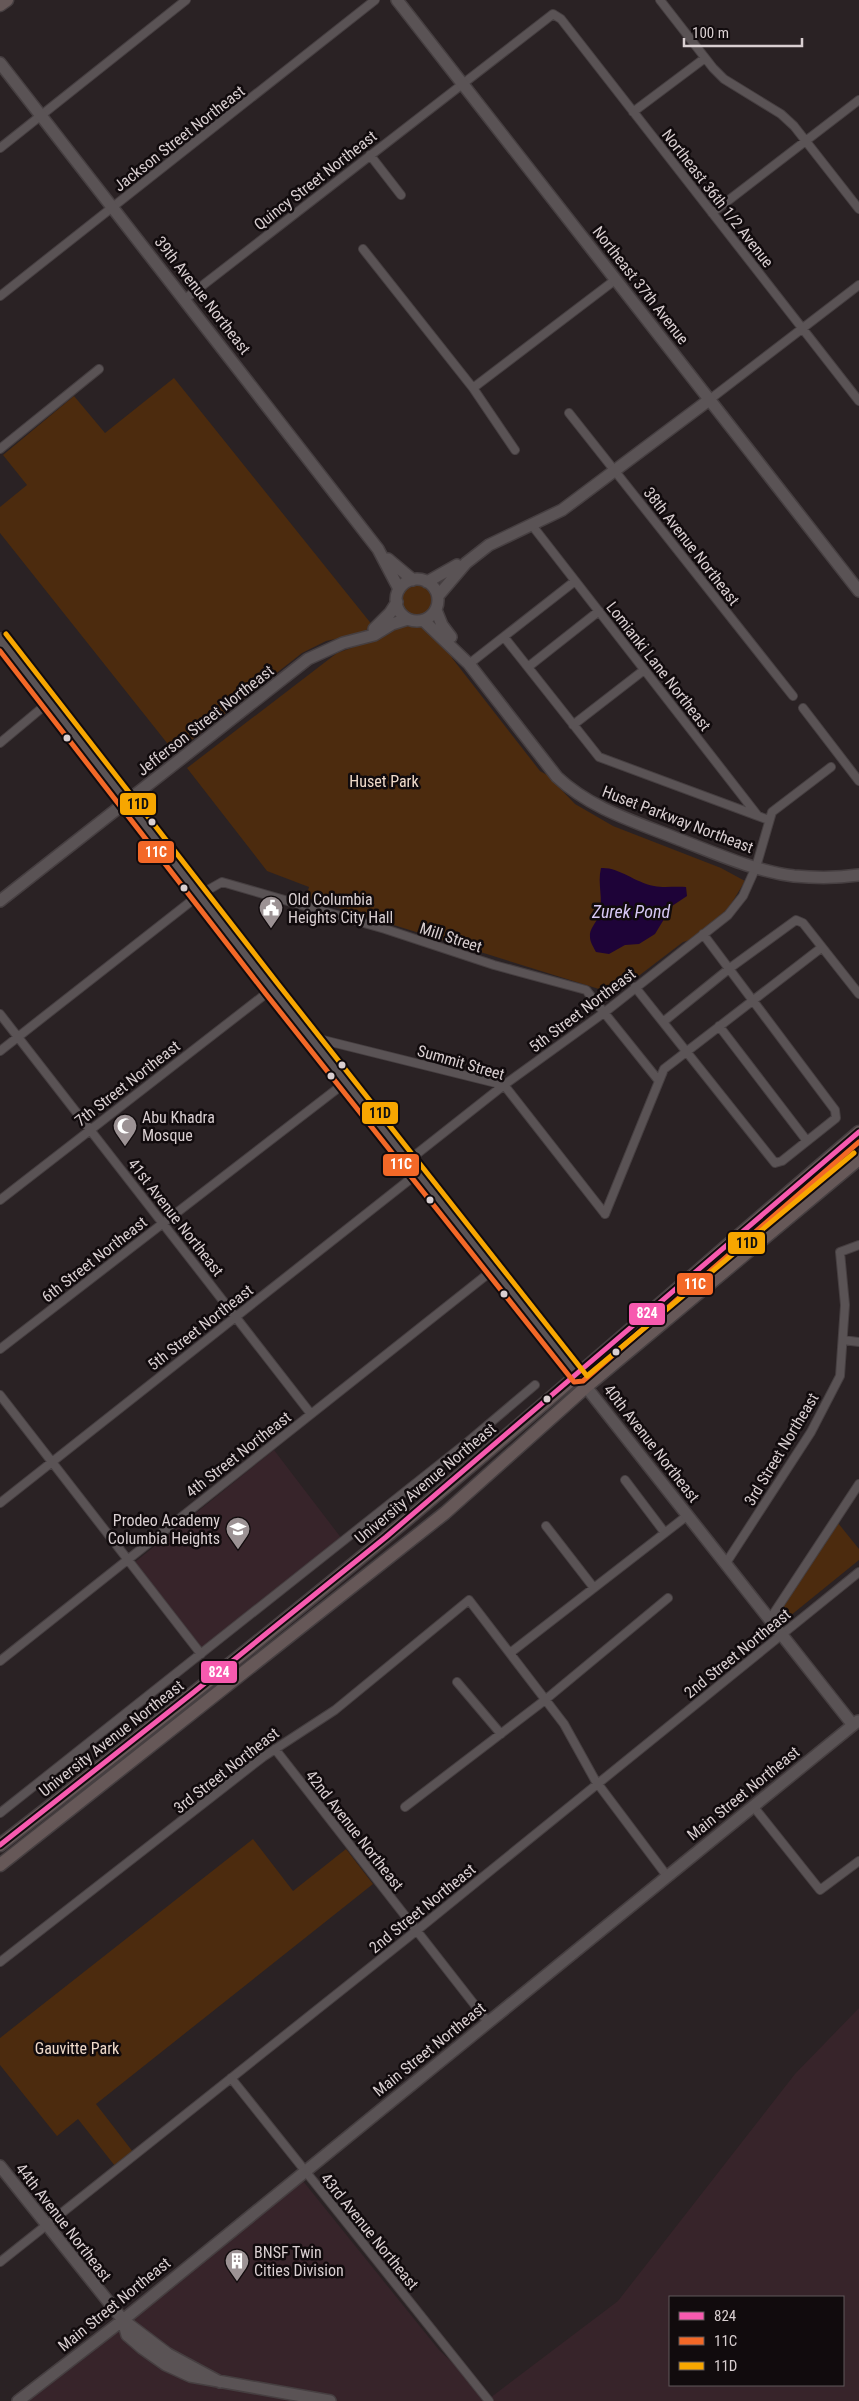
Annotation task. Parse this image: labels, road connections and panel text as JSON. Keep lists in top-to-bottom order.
{
  "streets": {
    "main road": ["University Avenue Northeast"],
    "street": [
      "Jackson Street Northeast",
      "Quincy Street Northeast",
      "Northeast 36th 1/2 Avenue",
      "Northeast 37th Avenue",
      "39th Avenue Northeast",
      "38th Avenue Northeast",
      "Lomianki Lane Northeast",
      "Jefferson Street Northeast",
      "Huset Parkway Northeast",
      "Mill Street",
      "5th Street Northeast",
      "Summit Street",
      "7th Street Northeast",
      "41st Avenue Northeast",
      "6th Street Northeast",
      "40th Avenue Northeast",
      "3rd Street Northeast",
      "4th Street Northeast",
      "2nd Street Northeast",
      "Main Street Northeast",
      "42nd Avenue Northeast",
      "44th Avenue Northeast",
      "43rd Avenue Northeast"
    ]
  },
  "crossings": [
    ["Jackson Street Northeast", "39th Avenue Northeast"],
    ["Quincy Street Northeast", "Northeast 36th 1/2 Avenue"],
    ["Quincy Street Northeast", "Northeast 37th Avenue"],
    ["Quincy Street Northeast", "39th Avenue Northeast"],
    ["39th Avenue Northeast", "Jefferson Street Northeast"],
    ["39th Avenue Northeast", "Huset Parkway Northeast"],
    ["Jefferson Street Northeast", "Huset Parkway Northeast"],
    ["Jefferson Street Northeast", "40th Avenue Northeast"],
    ["Huset Parkway Northeast", "5th Street Northeast"],
    ["Mill Street", "5th Street Northeast"],
    ["Mill Street", "Summit Street"],
    ["Mill Street", "41st Avenue Northeast"],
    ["Mill Street", "40th Avenue Northeast"],
    ["5th Street Northeast", "Summit Street"],
    ["5th Street Northeast", "41st Avenue Northeast"],
    ["5th Street Northeast", "40th Avenue Northeast"],
    ["Summit Street", "40th Avenue Northeast"],
    ["7th Street Northeast", "41st Avenue Northeast"],
    ["7th Street Northeast", "40th Avenue Northeast"],
    ["41st Avenue Northeast", "6th Street Northeast"],
    ["41st Avenue Northeast", "4th Street Northeast"],
    ["6th Street Northeast", "40th Avenue Northeast"],
    ["40th Avenue Northeast", "3rd Street Northeast"],
    ["40th Avenue Northeast", "4th Street Northeast"],
    ["40th Avenue Northeast", "University Avenue Northeast"],
    ["40th Avenue Northeast", "2nd Street Northeast"],
    ["40th Avenue Northeast", "Main Street Northeast"],
    ["3rd Street Northeast", "42nd Avenue Northeast"],
    ["2nd Street Northeast", "42nd Avenue Northeast"],
    ["2nd Street Northeast", "44th Avenue Northeast"],
    ["2nd Street Northeast", "43rd Avenue Northeast"],
    ["Main Street Northeast", "42nd Avenue Northeast"],
    ["Main Street Northeast", "44th Avenue Northeast"],
    ["Main Street Northeast", "43rd Avenue Northeast"]
  ],
  "water": ["Zurek Pond"],
  "parks": ["Huset Park", "Gauvitte Park"],
  "places": {
    "public building": ["Old Columbia Heights City Hall"],
    "mosque": ["Abu Khadra Mosque"],
    "school or university": ["Prodeo Academy Columbia Heights"],
    "building": ["BNSF Twin Cities Division"]
  },
  "lines": ["transit line 11D", "transit line 11C", "transit line 824"],
  "legend": ["824", "11C", "11D"],
  "scale_bar": "100 m"
}
